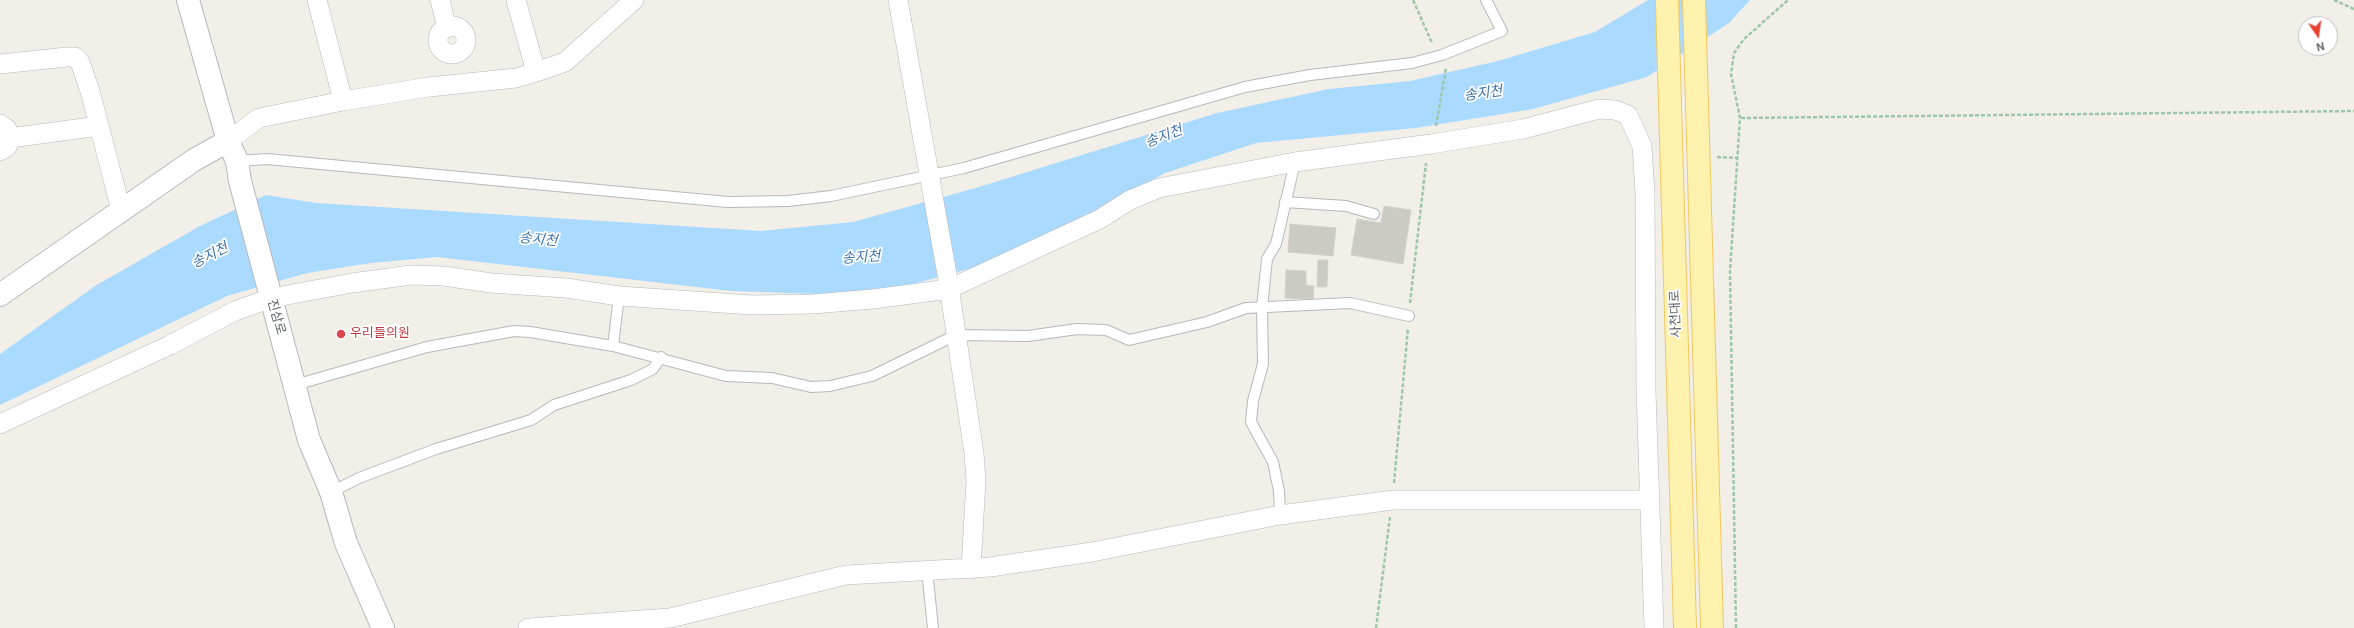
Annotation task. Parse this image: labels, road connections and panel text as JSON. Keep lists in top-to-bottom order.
{
  "streets": {
    "main road": ["사천대로"],
    "street": ["진삼로"]
  },
  "water": ["송지천"],
  "places": ["우리들의원"],
  "north": "bottom"
}
